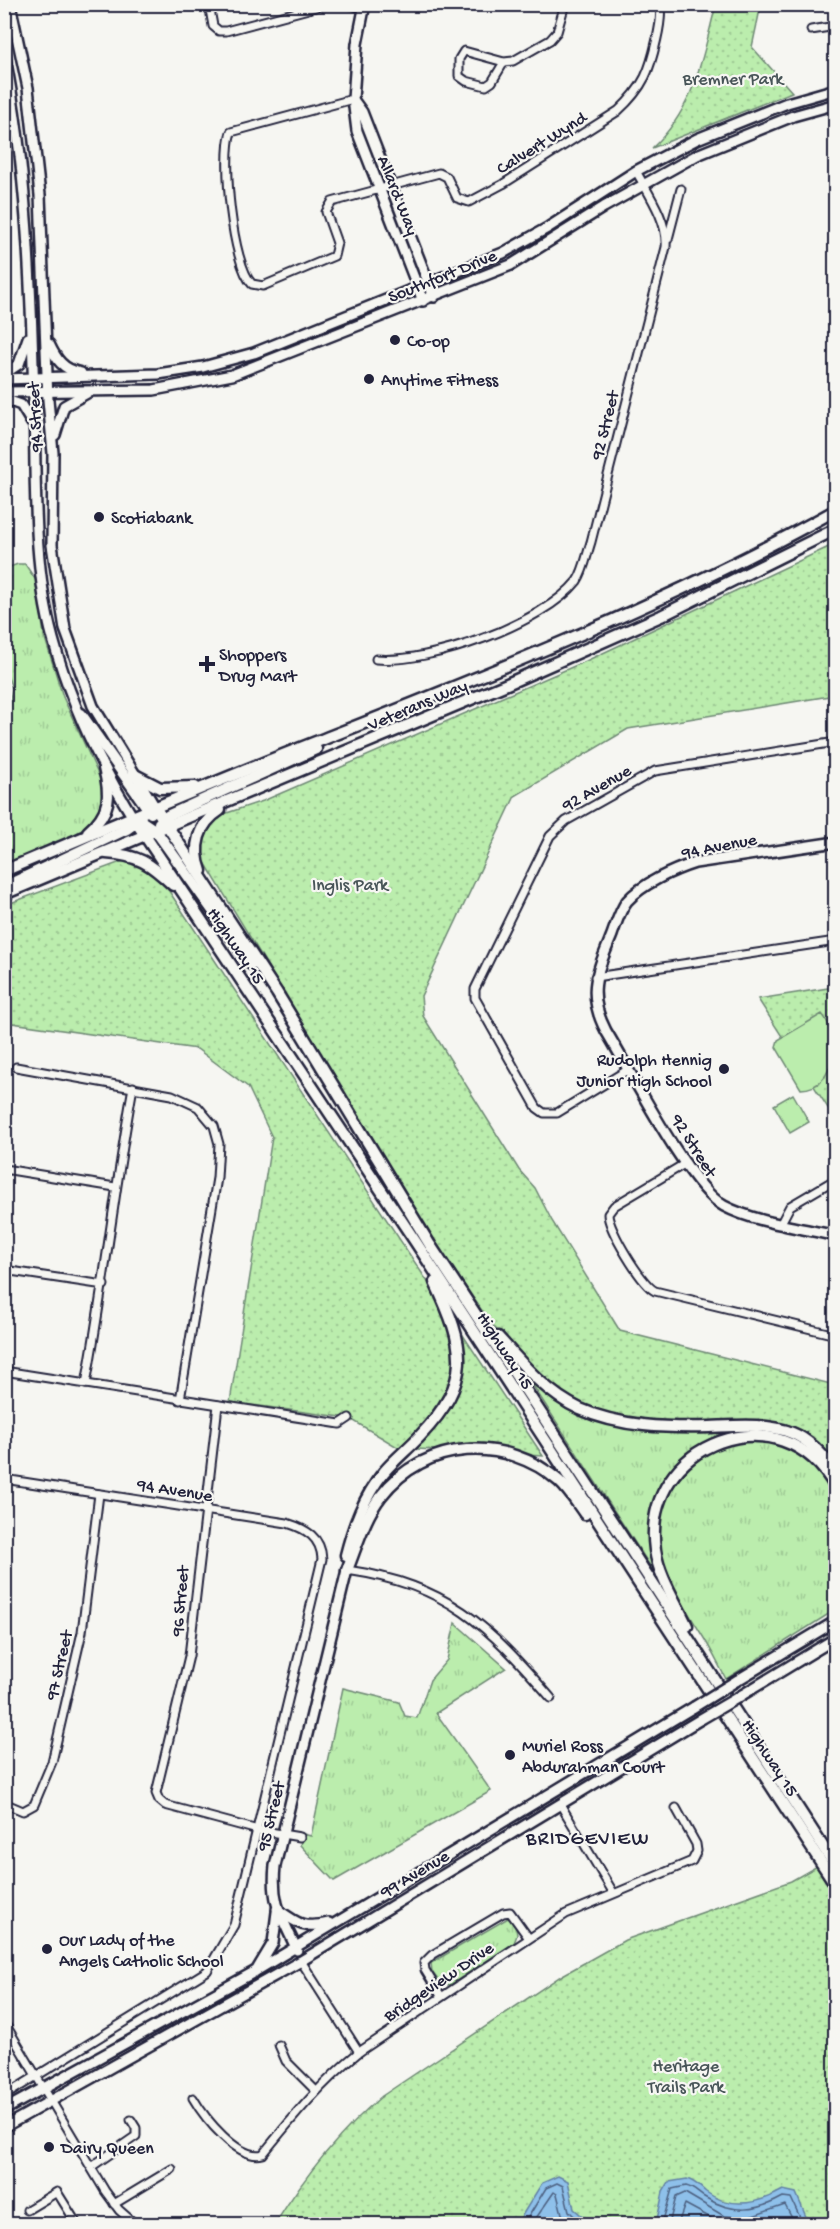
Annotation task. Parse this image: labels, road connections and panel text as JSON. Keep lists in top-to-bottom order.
{
  "streets": {
    "main road": [
      "Allard Way",
      "Southfort Drive",
      "94 Street",
      "92 Street",
      "Veterans Way",
      "94 Avenue",
      "Highway 15",
      "95 Street",
      "99 Avenue"
    ],
    "street": [
      "Calvert Wynd",
      "92 Avenue",
      "96 Street",
      "97 Street",
      "Bridgeview Drive"
    ]
  },
  "crossings": [
    ["Calvert Wynd", "Allard Way"],
    ["Allard Way", "Southfort Drive"],
    ["Southfort Drive", "94 Street"],
    ["Southfort Drive", "92 Street"],
    ["94 Street", "Veterans Way"],
    ["92 Street", "92 Avenue"],
    ["92 Street", "94 Avenue"],
    ["Veterans Way", "Highway 15"],
    ["94 Avenue", "96 Street"],
    ["94 Avenue", "97 Street"],
    ["94 Avenue", "95 Street"],
    ["96 Street", "95 Street"],
    ["95 Street", "99 Avenue"],
    ["95 Street", "Bridgeview Drive"]
  ],
  "districts": ["BRIDGEVIEW"],
  "parks": ["Bremner Park", "Inglis Park", "Heritage Trails Park"],
  "places": {
    "other": [
      "Co-op",
      "Anytime Fitness",
      "Scotiabank",
      "Rudolph Hennig Junior High School",
      "Muriel Ross Abdurahman Court",
      "Our Lady of the Angels Catholic School",
      "Dairy Queen"
    ],
    "health": ["Shoppers Drug Mart"]
  }
}
